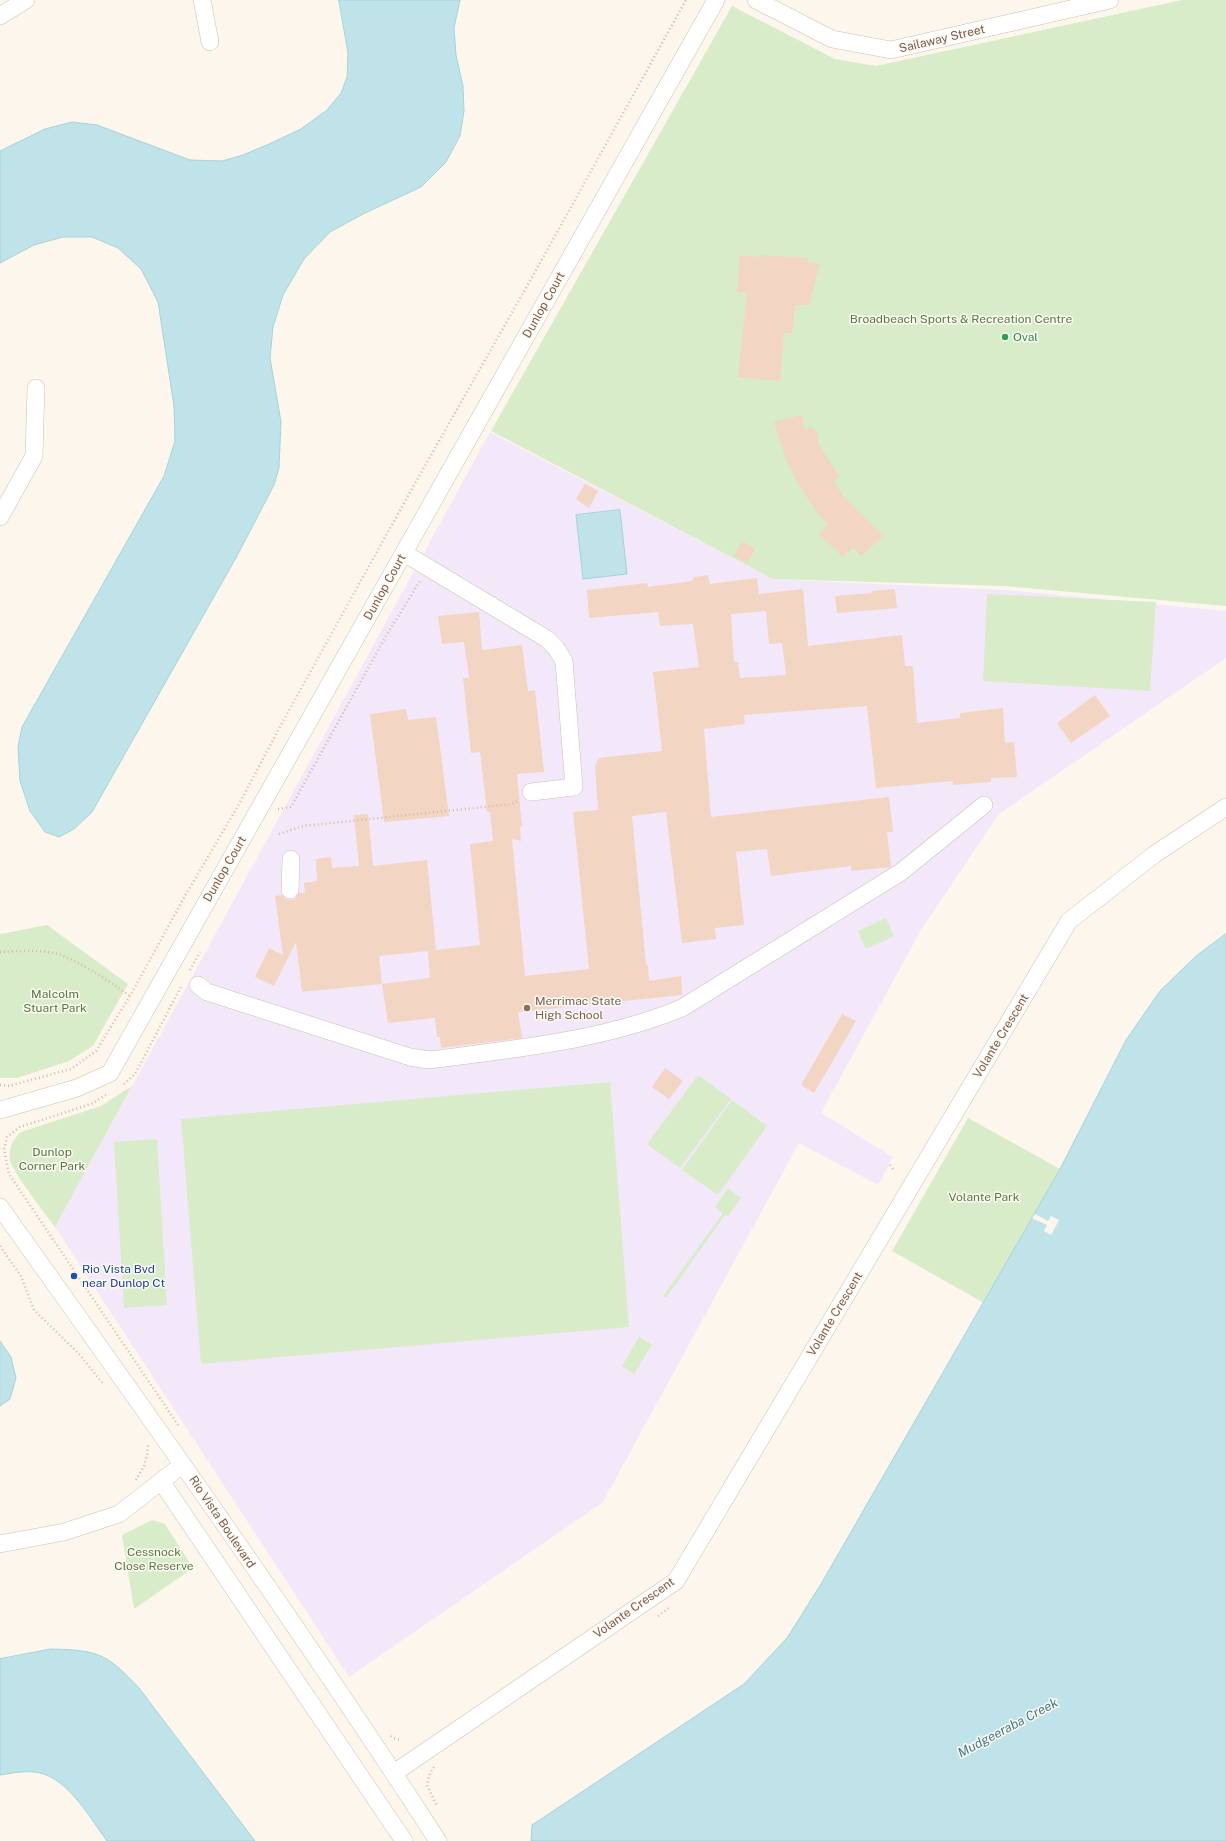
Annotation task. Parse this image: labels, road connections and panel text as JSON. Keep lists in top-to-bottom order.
{
  "streets": {
    "street": [
      "Sailaway Street",
      "Dunlop Court",
      "Volante Crescent",
      "Rio Vista Boulevard"
    ]
  },
  "crossings": [
    ["Volante Crescent", "Rio Vista Boulevard"]
  ],
  "water": ["Mudgeeraba Creek"],
  "parks": [
    "Broadbeach Sports & Recreation Centre",
    "Malcolm Stuart Park",
    "Dunlop Corner Park",
    "Volante Park",
    "Cessnock Close Reserve"
  ],
  "places": ["Oval", "Merrimac State High School", "Rio Vista Bvd near Dunlop Ct"]
}
